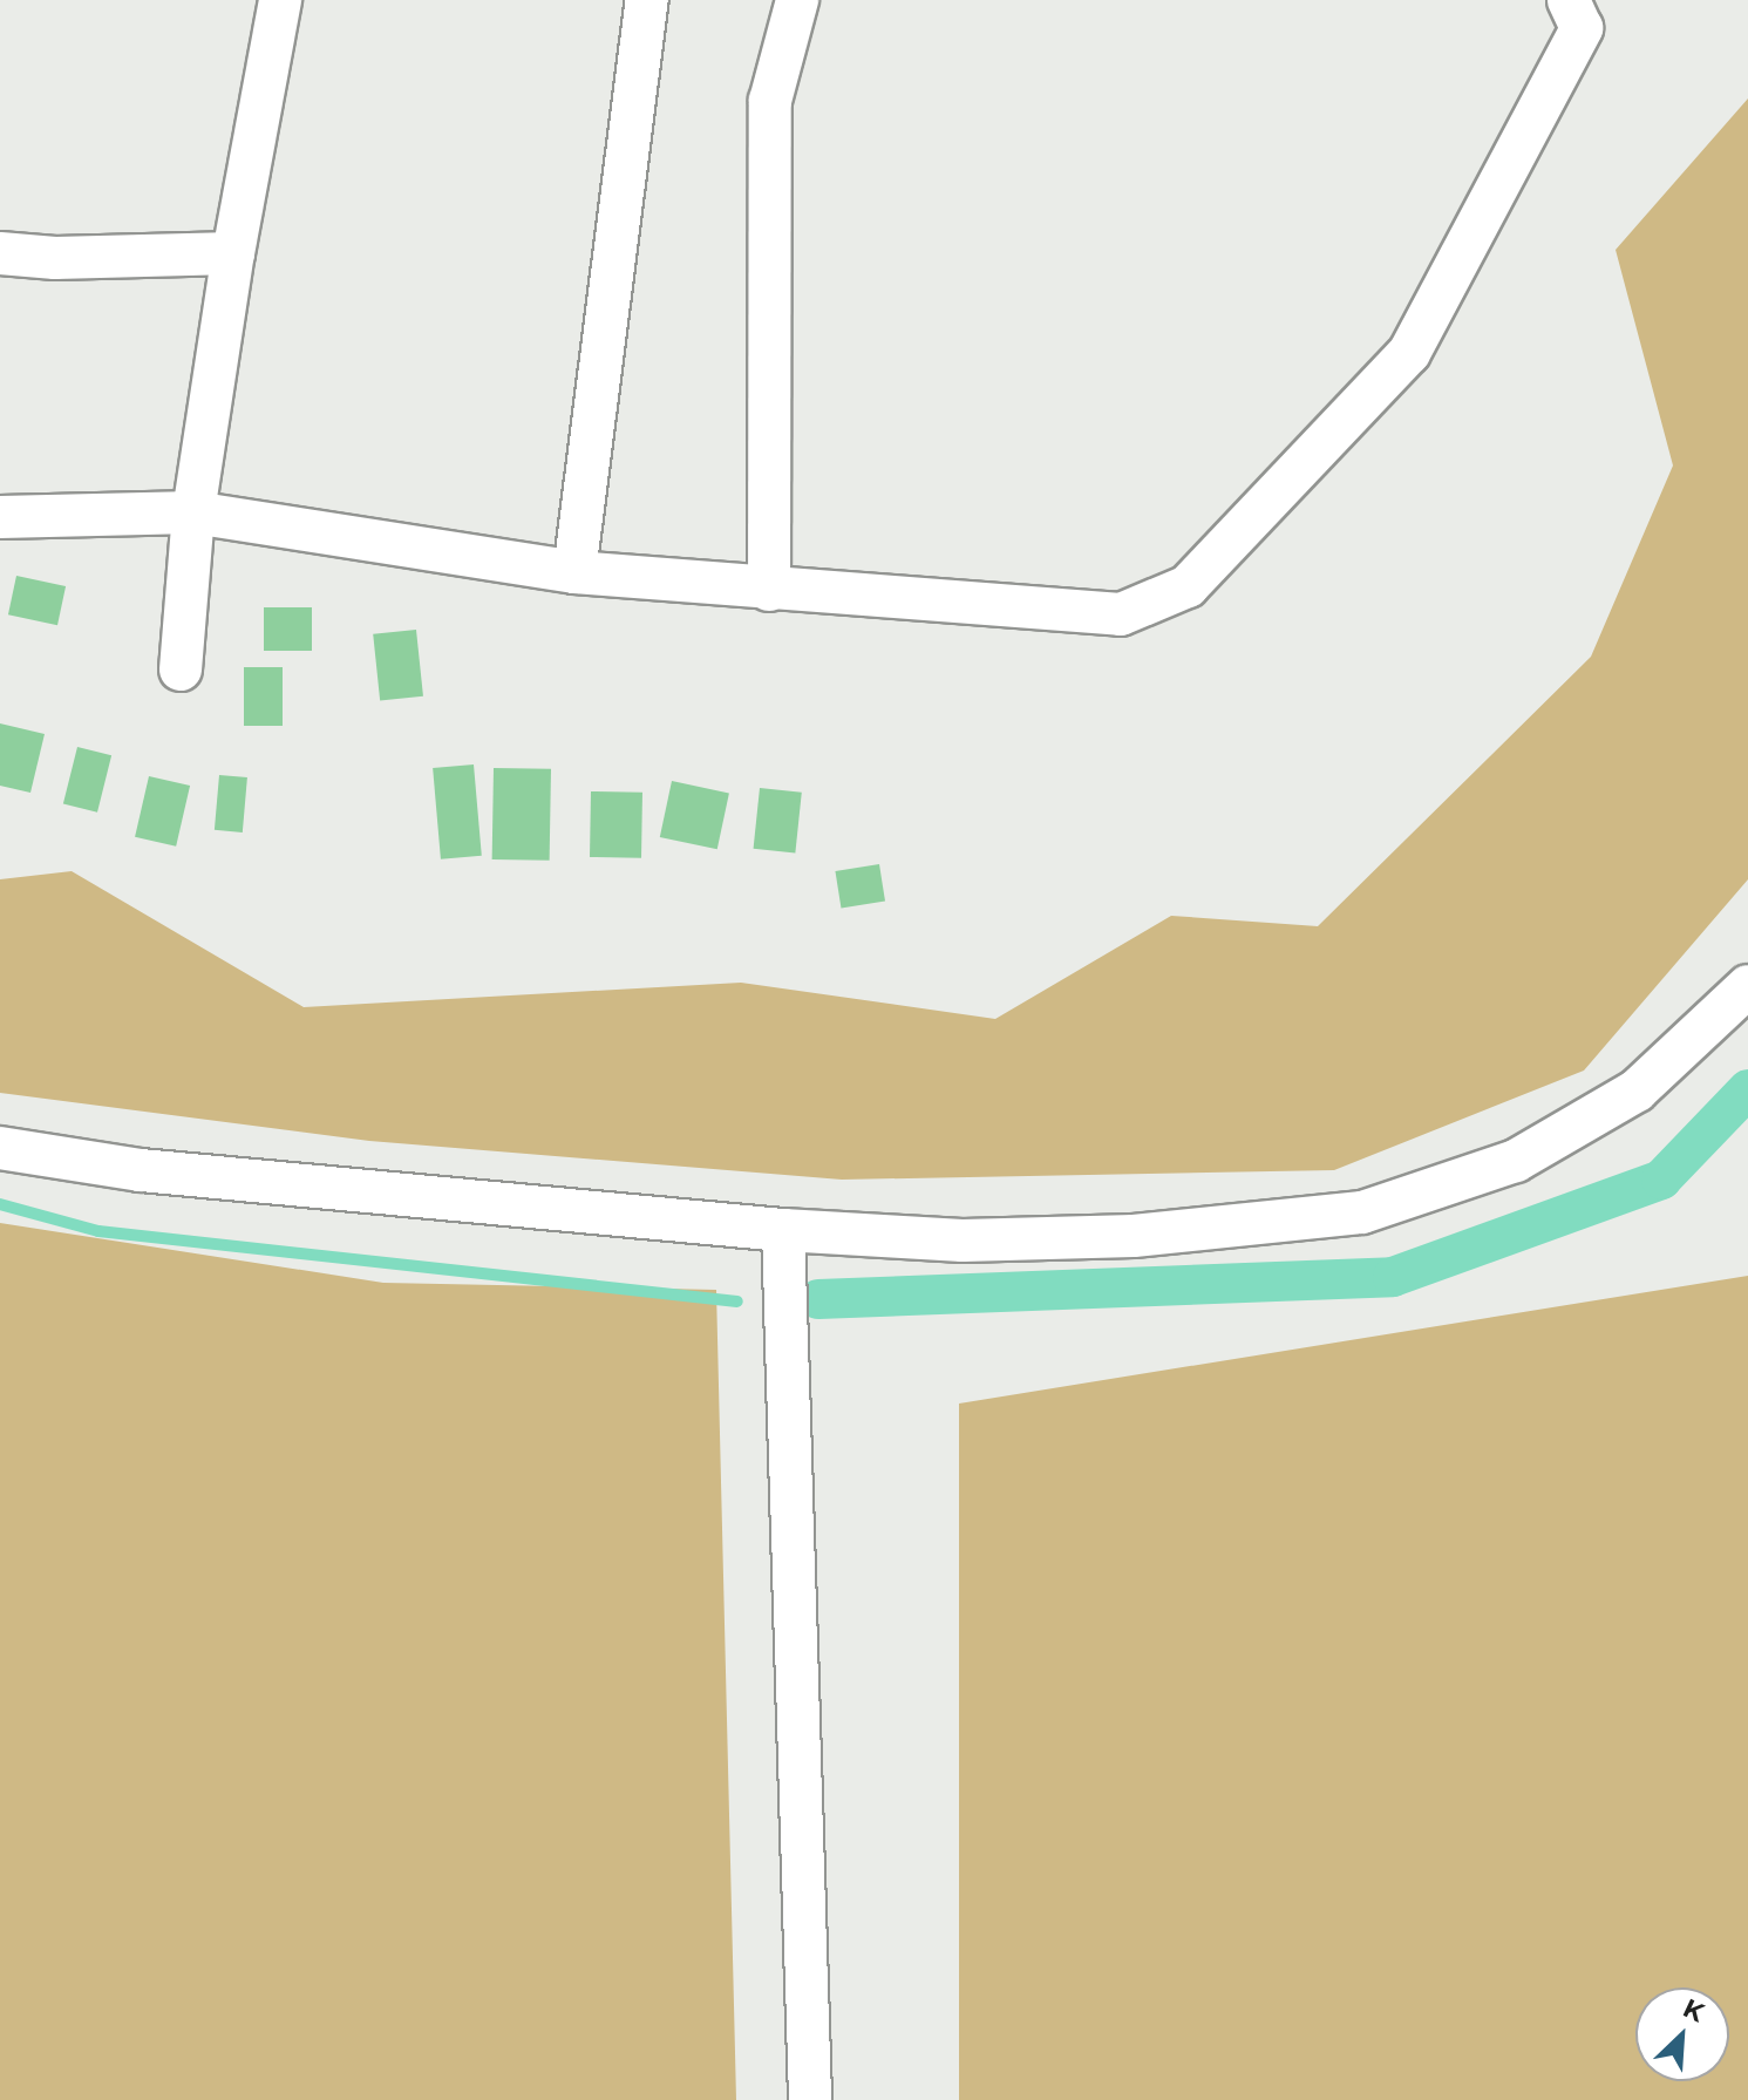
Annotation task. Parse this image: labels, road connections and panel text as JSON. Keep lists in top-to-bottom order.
{
  "north": "top right"
}
